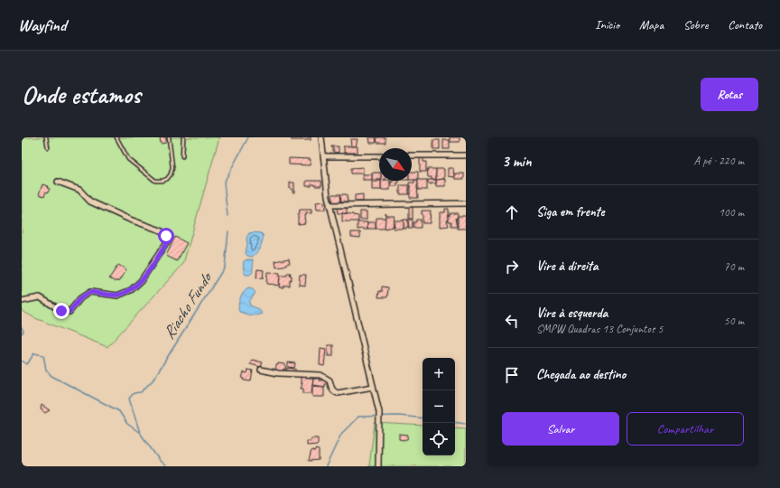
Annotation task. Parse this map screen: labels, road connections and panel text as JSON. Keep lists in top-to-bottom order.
{
  "water": ["Riacho Fundo"],
  "north": "bottom right",
  "page": {
    "header": "Wayfind",
    "nav": [
      "Início",
      "Mapa",
      "Sobre",
      "Contato"
    ],
    "buttons": [
      "Rotas",
      ["Salvar", "Compartilhar"]
    ],
    "title": "Onde estamos",
    "heading": ["3 min", "A pé · 220 m"],
    "list": [
      ["Siga em frente", "100 m"],
      ["Vire à direita", "70 m"],
      ["Vire à esquerda", "SMPW Quadras 13 Conjuntos 5", "50 m"],
      "Chegada ao destino"
    ],
    "map_buttons": ["+", "−"]
  }
}
